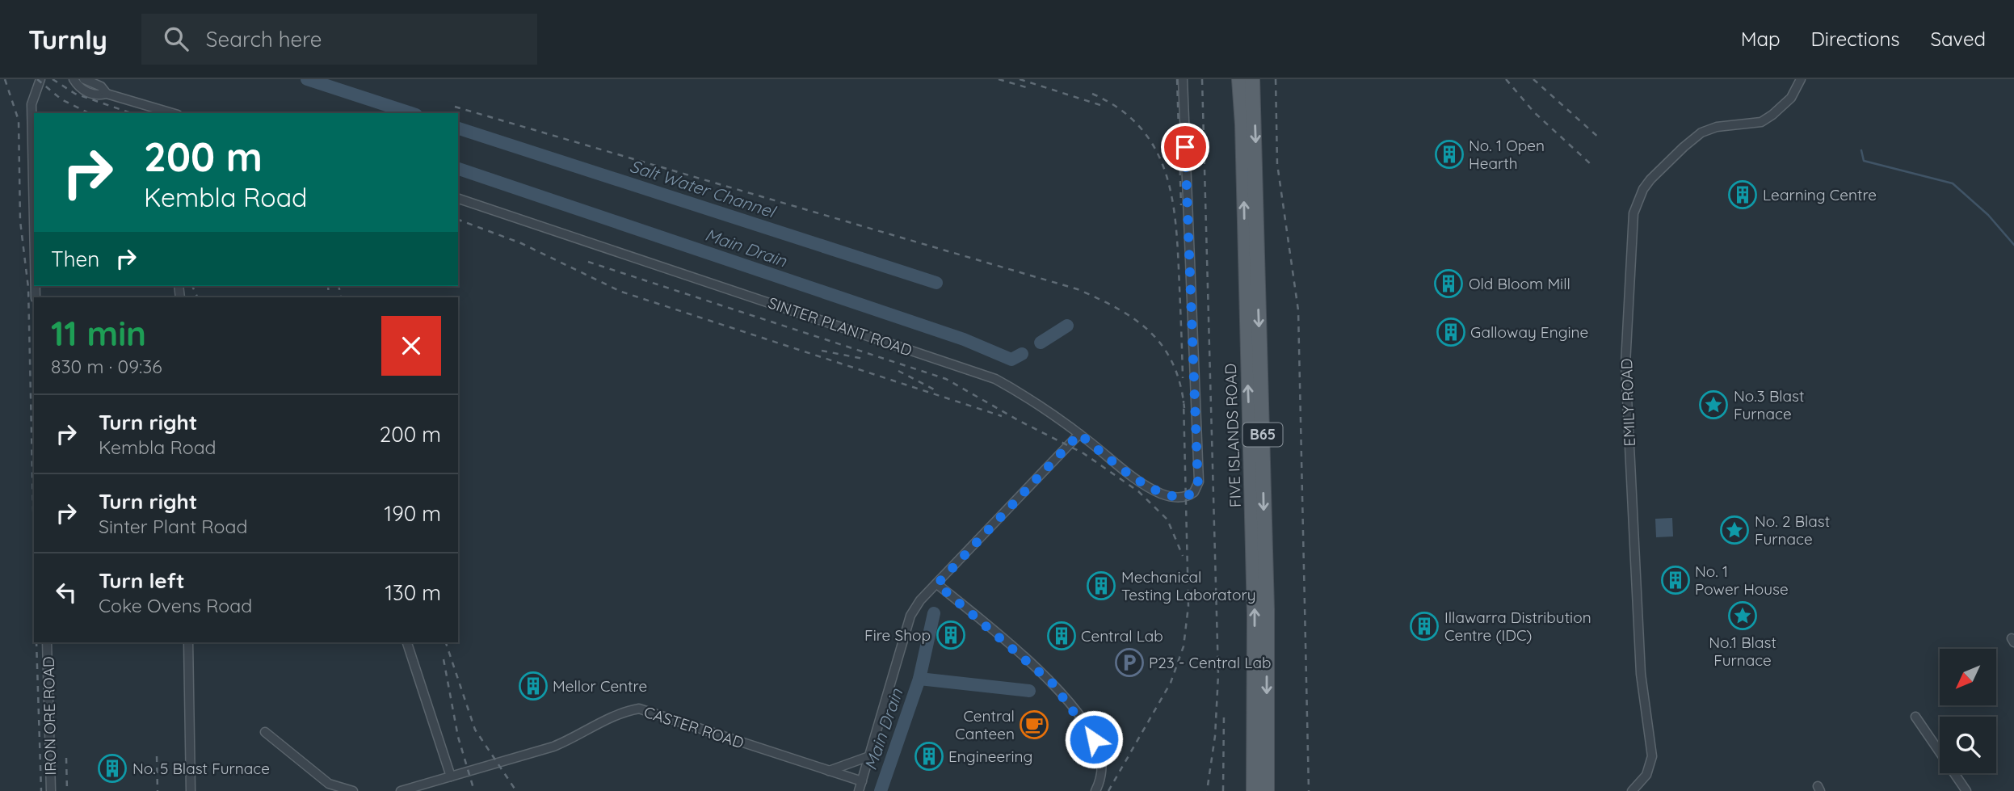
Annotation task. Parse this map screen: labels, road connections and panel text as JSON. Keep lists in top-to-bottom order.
{
  "streets": {
    "main road": ["B65", "FIVE ISLANDS ROAD"],
    "street": [
      "SINTER PLANT ROAD",
      "EMILY ROAD",
      "IRON ORE ROAD",
      "CASTER ROAD"
    ]
  },
  "water": ["Salt Water Channel", "Main Drain"],
  "places": {
    "building": [
      "No. 1 Open Hearth",
      "Learning Centre",
      "Old Bloom Mill",
      "Galloway Engine",
      "No. 1 Power House",
      "Mechanical Testing Laboratory",
      "Illawarra Distribution Centre (IDC)",
      "Fire Shop",
      "Central Lab",
      "Mellor Centre",
      "Engineering",
      "No. 5 Blast Furnace"
    ],
    "place": ["No.3 Blast Furnace", "No. 2 Blast Furnace", "No.1 Blast Furnace"],
    "parking": ["P23 - Central Lab"],
    "cafe": ["Central Canteen"]
  },
  "north": "bottom left",
  "page": {
    "header": "Turnly",
    "search": "Search here",
    "nav": ["Map", "Directions", "Saved"],
    "turn": ["200 m", "Kembla Road"],
    "then": "Then",
    "heading": ["11 min", "830 m · 09:36"],
    "list": [
      {
        "name": "Turn right",
        "note": "Kembla Road",
        "value": "200 m"
      },
      {
        "name": "Turn right",
        "note": "Sinter Plant Road",
        "value": "190 m"
      },
      {
        "name": "Turn left",
        "note": "Coke Ovens Road",
        "value": "130 m"
      }
    ]
  }
}
